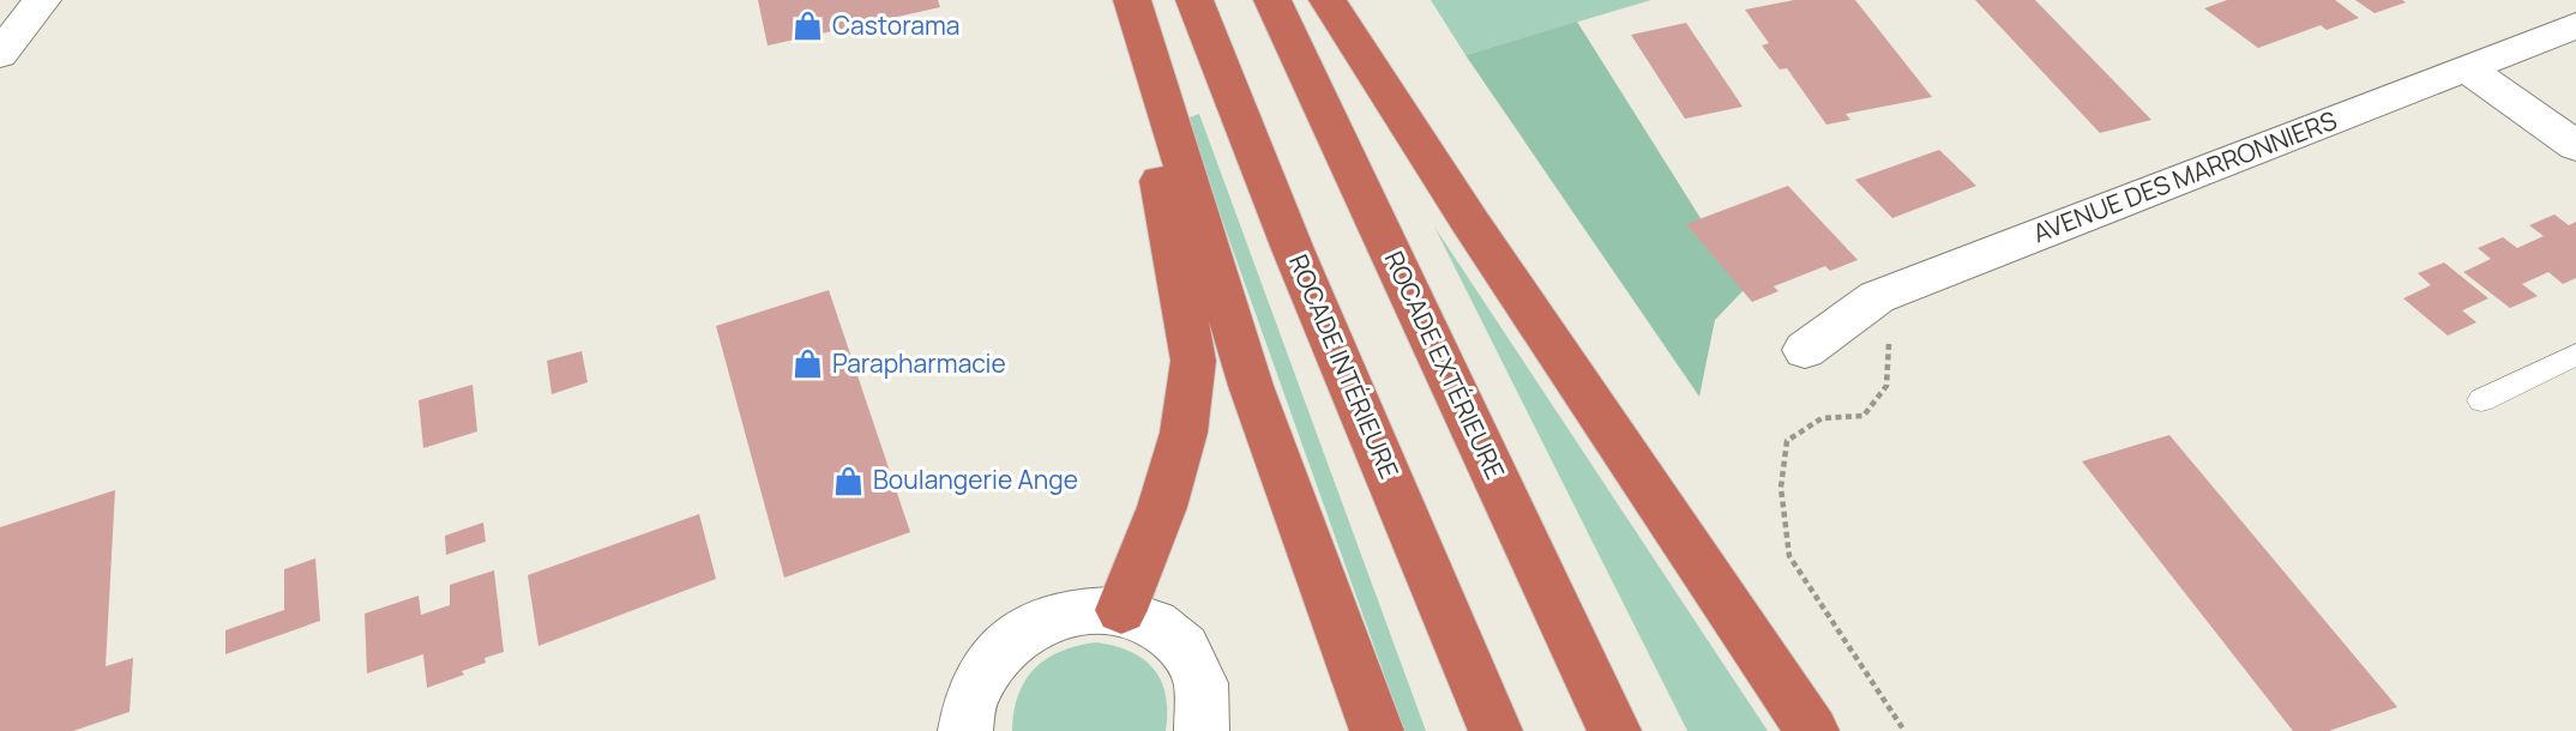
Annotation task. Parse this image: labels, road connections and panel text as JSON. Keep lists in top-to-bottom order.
{
  "streets": {
    "highway": ["ROCADE EXTÉRIEURE", "ROCADE INTÉRIEURE"],
    "street": ["AVENUE DES MARRONNIERS"]
  },
  "places": {
    "shop": ["Castorama", "Parapharmacie", "Boulangerie Ange"]
  }
}
